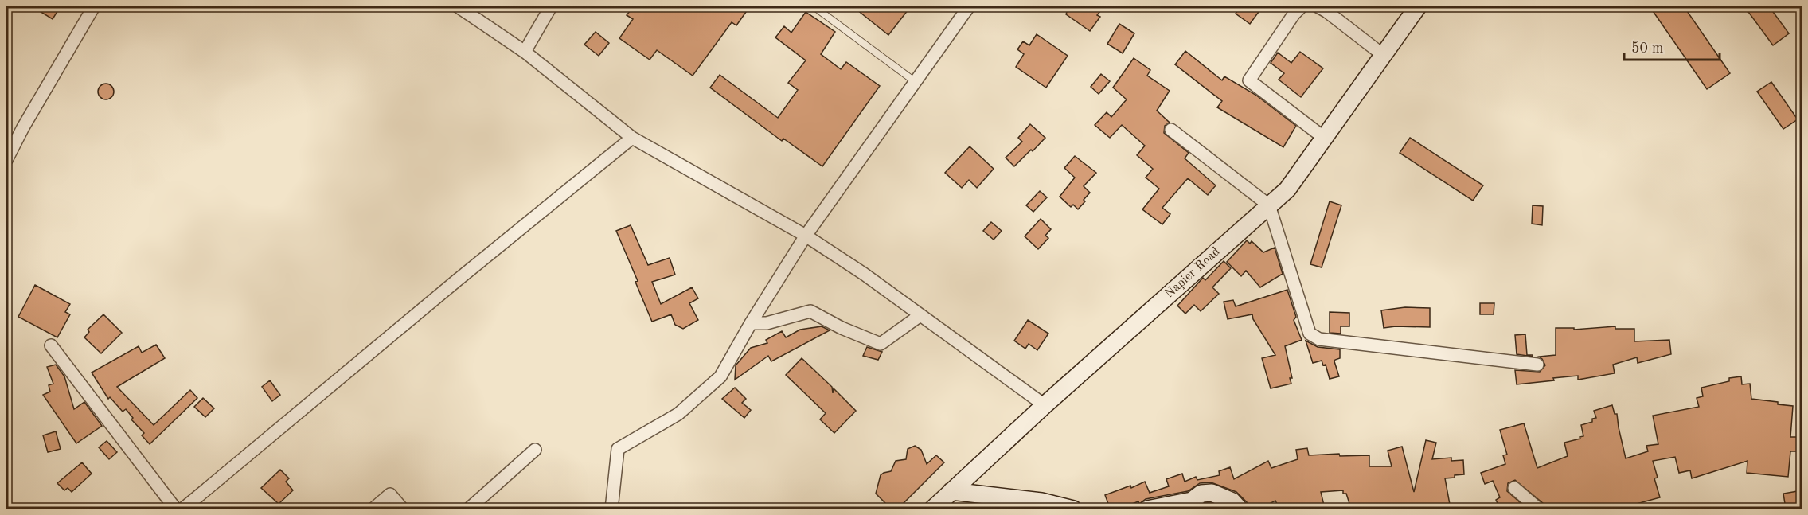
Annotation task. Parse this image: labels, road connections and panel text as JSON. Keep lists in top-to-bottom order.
{
  "streets": {
    "street": ["Napier Road"]
  },
  "scale_bar": "50 m"
}
